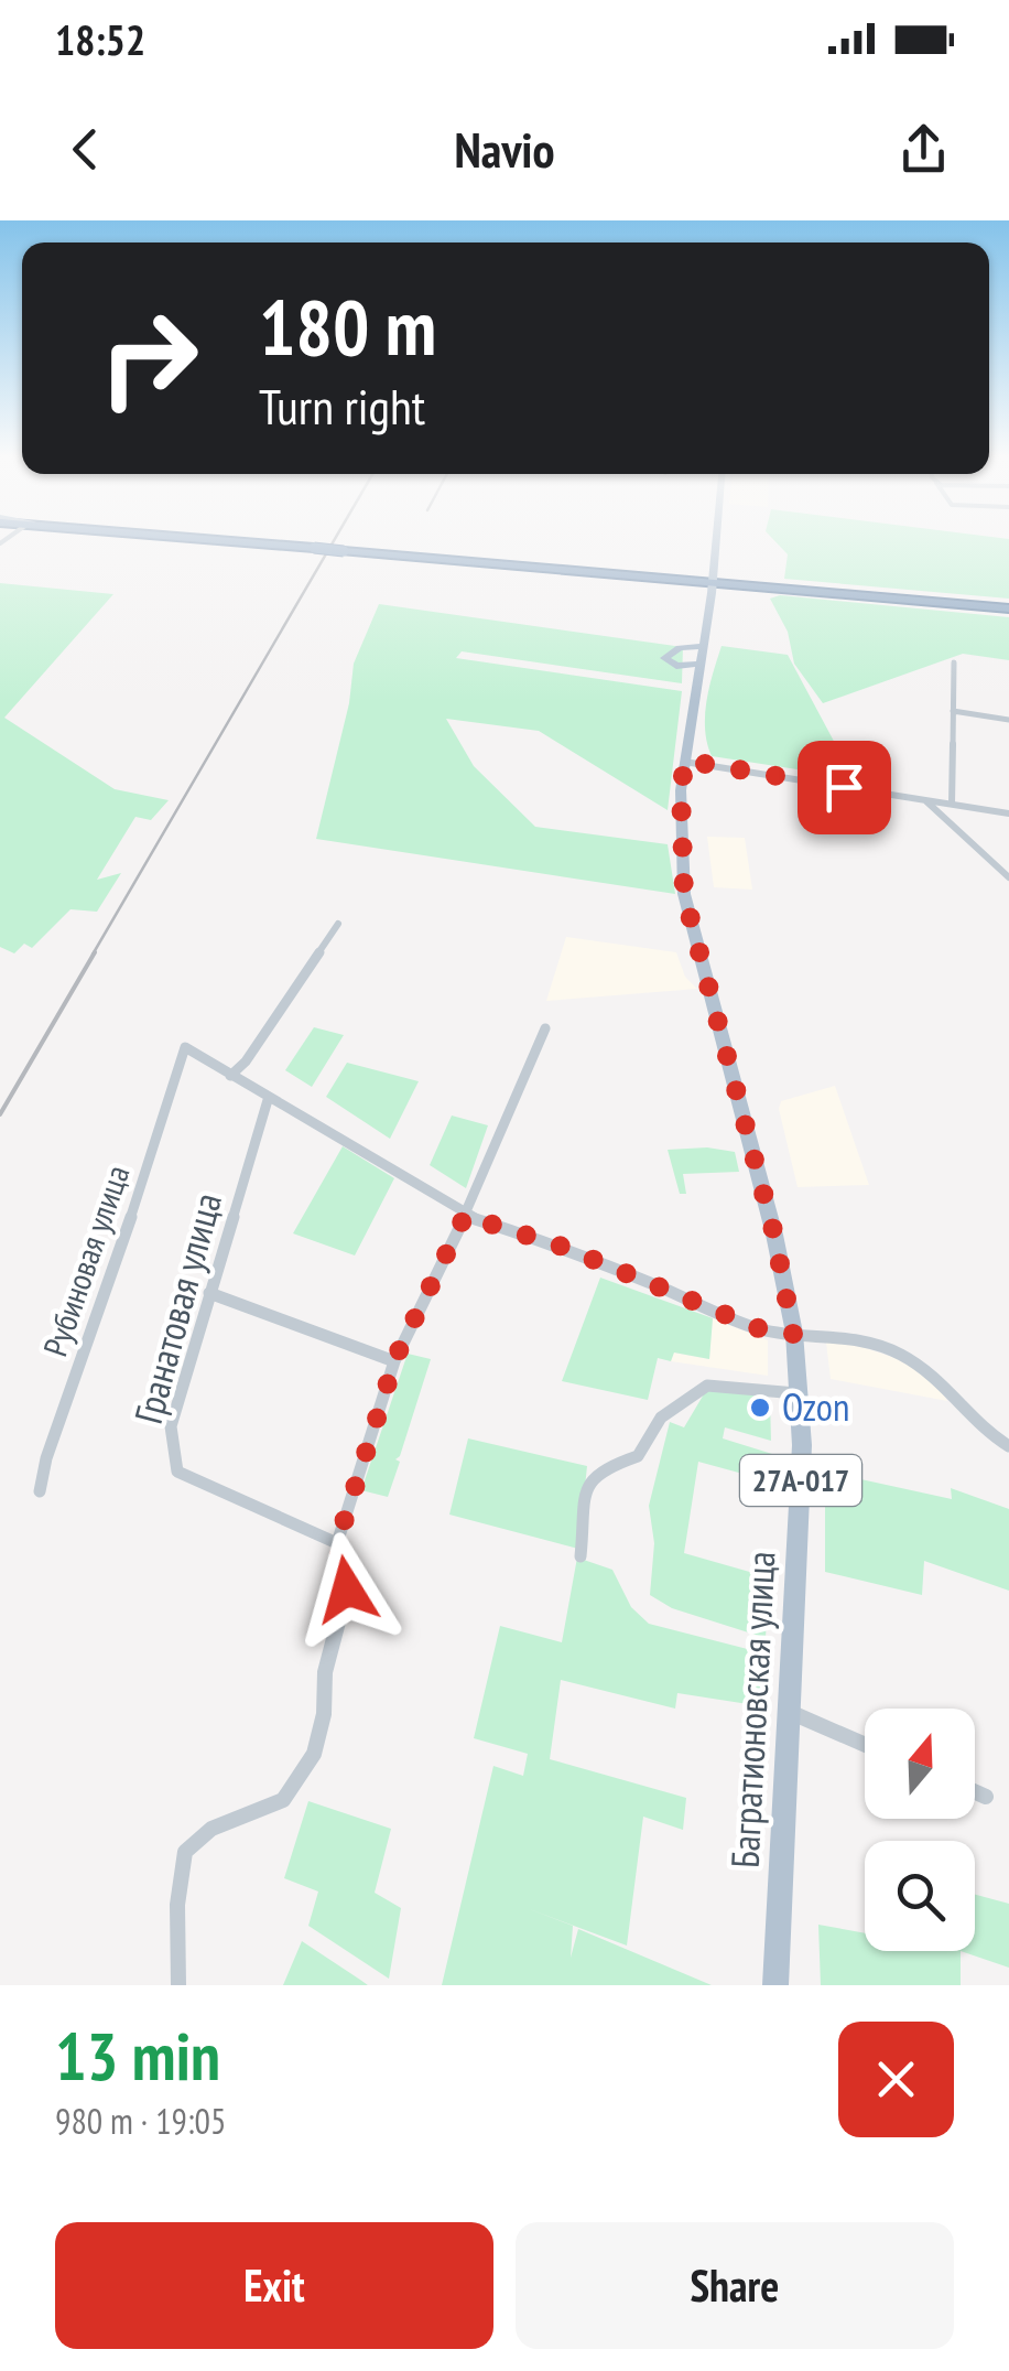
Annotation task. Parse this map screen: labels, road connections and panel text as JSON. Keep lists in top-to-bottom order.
{
  "streets": {
    "main road": ["27А-017", "Багратионовская улица"],
    "street": ["Рубиновая улица", "Гранатовая улица"]
  },
  "crossings": [
    ["27А-017", "Багратионовская улица"]
  ],
  "places": ["Ozon"],
  "north": "top",
  "page": {
    "status": "18:52",
    "header": "Navio",
    "turn": ["180 m", "Turn right"],
    "heading": ["13 min", "980 m · 19:05"],
    "buttons": ["Exit", "Share"]
  }
}
